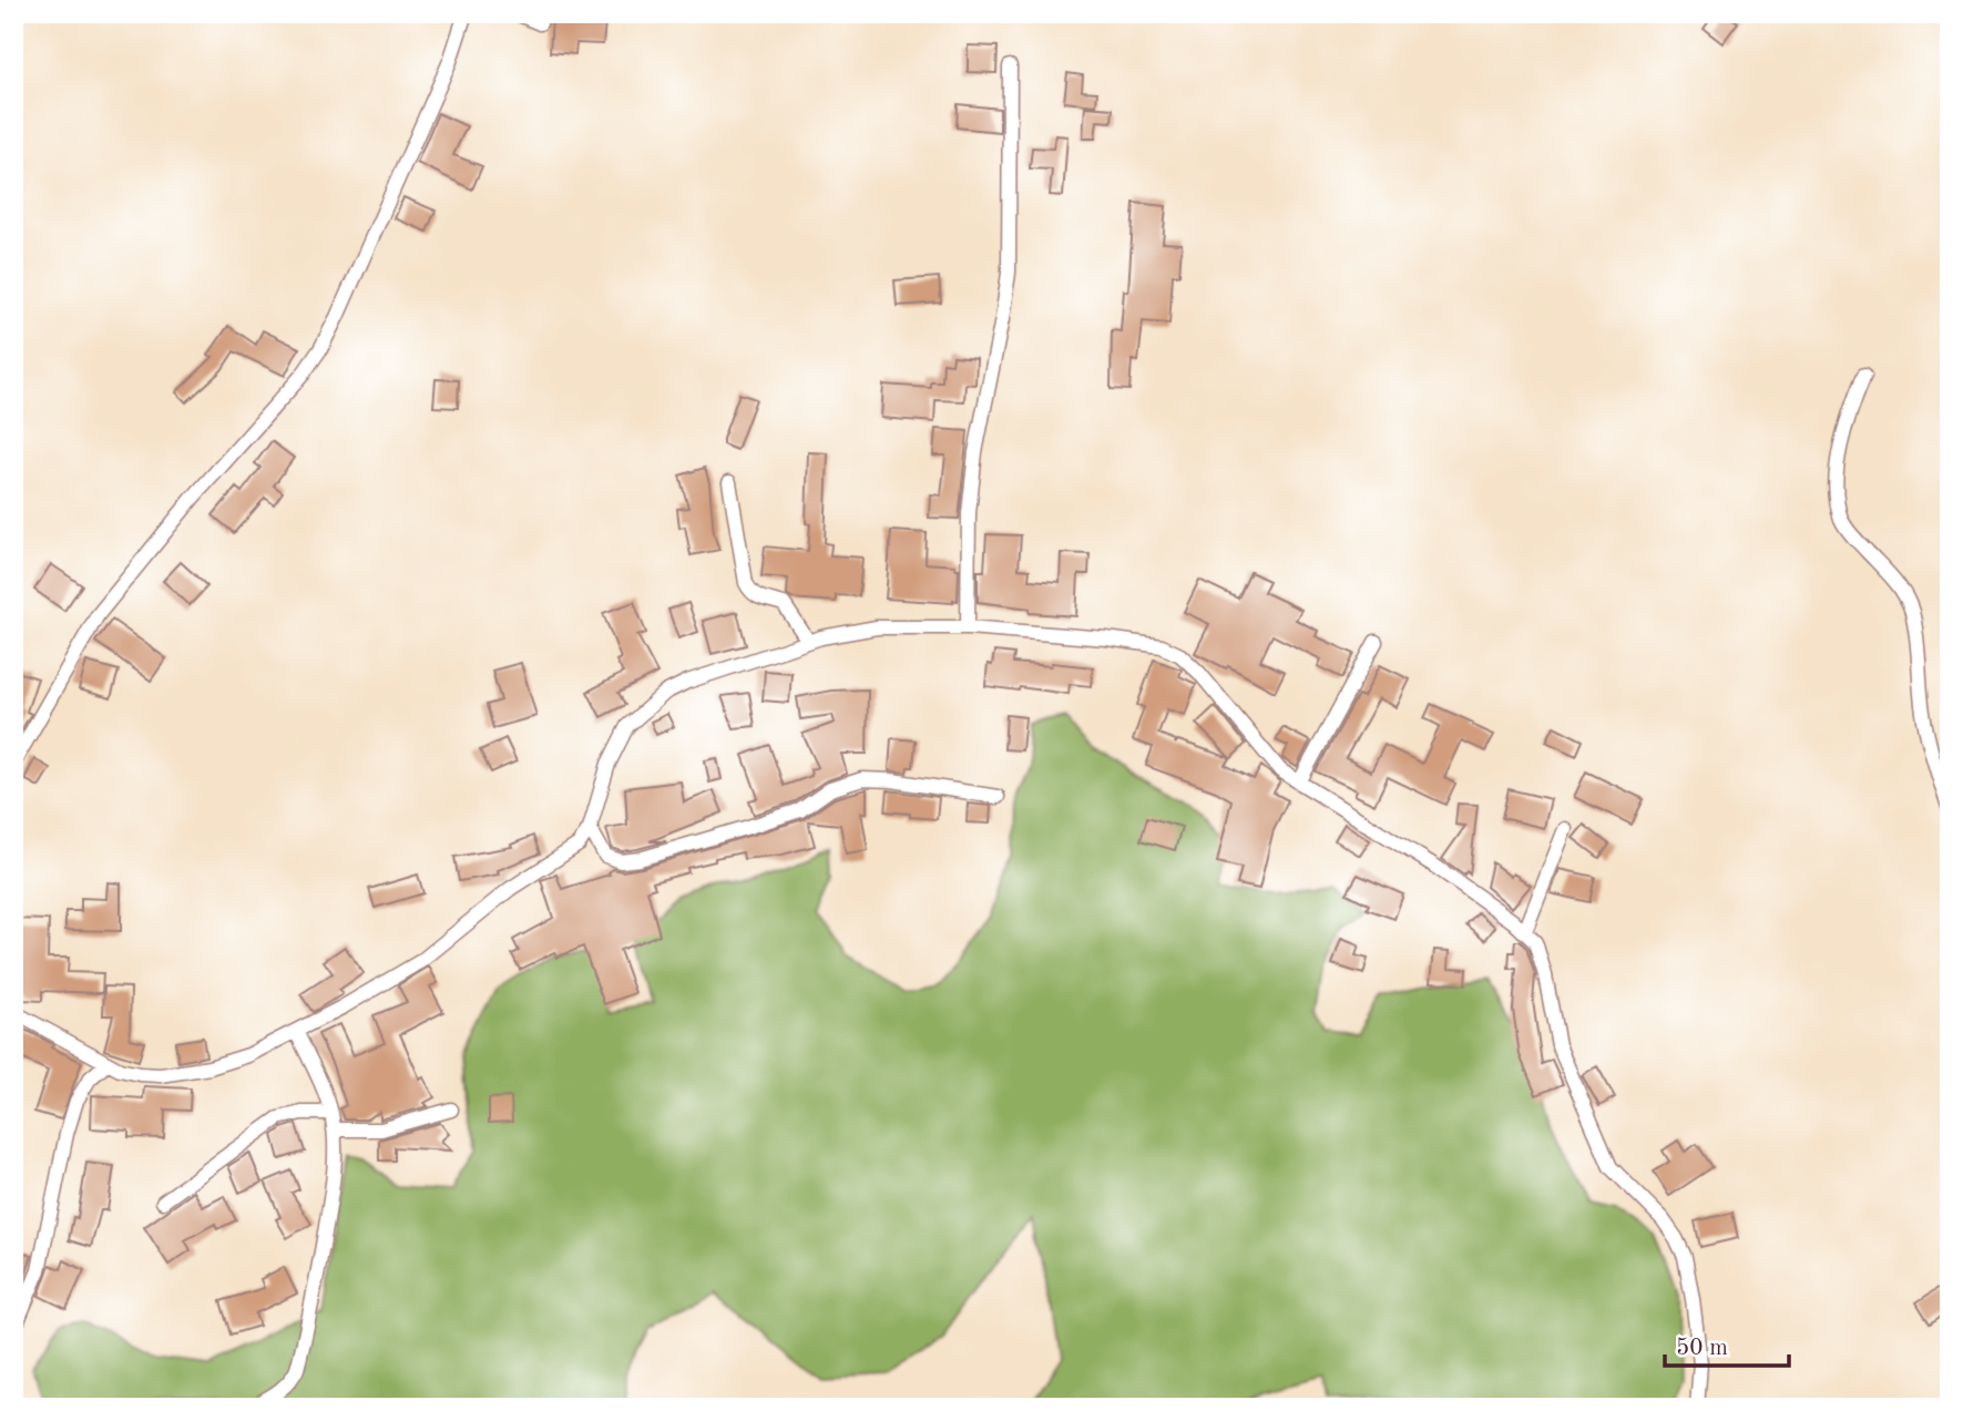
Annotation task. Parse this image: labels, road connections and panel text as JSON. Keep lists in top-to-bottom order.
{
  "scale_bar": "50 m"
}
